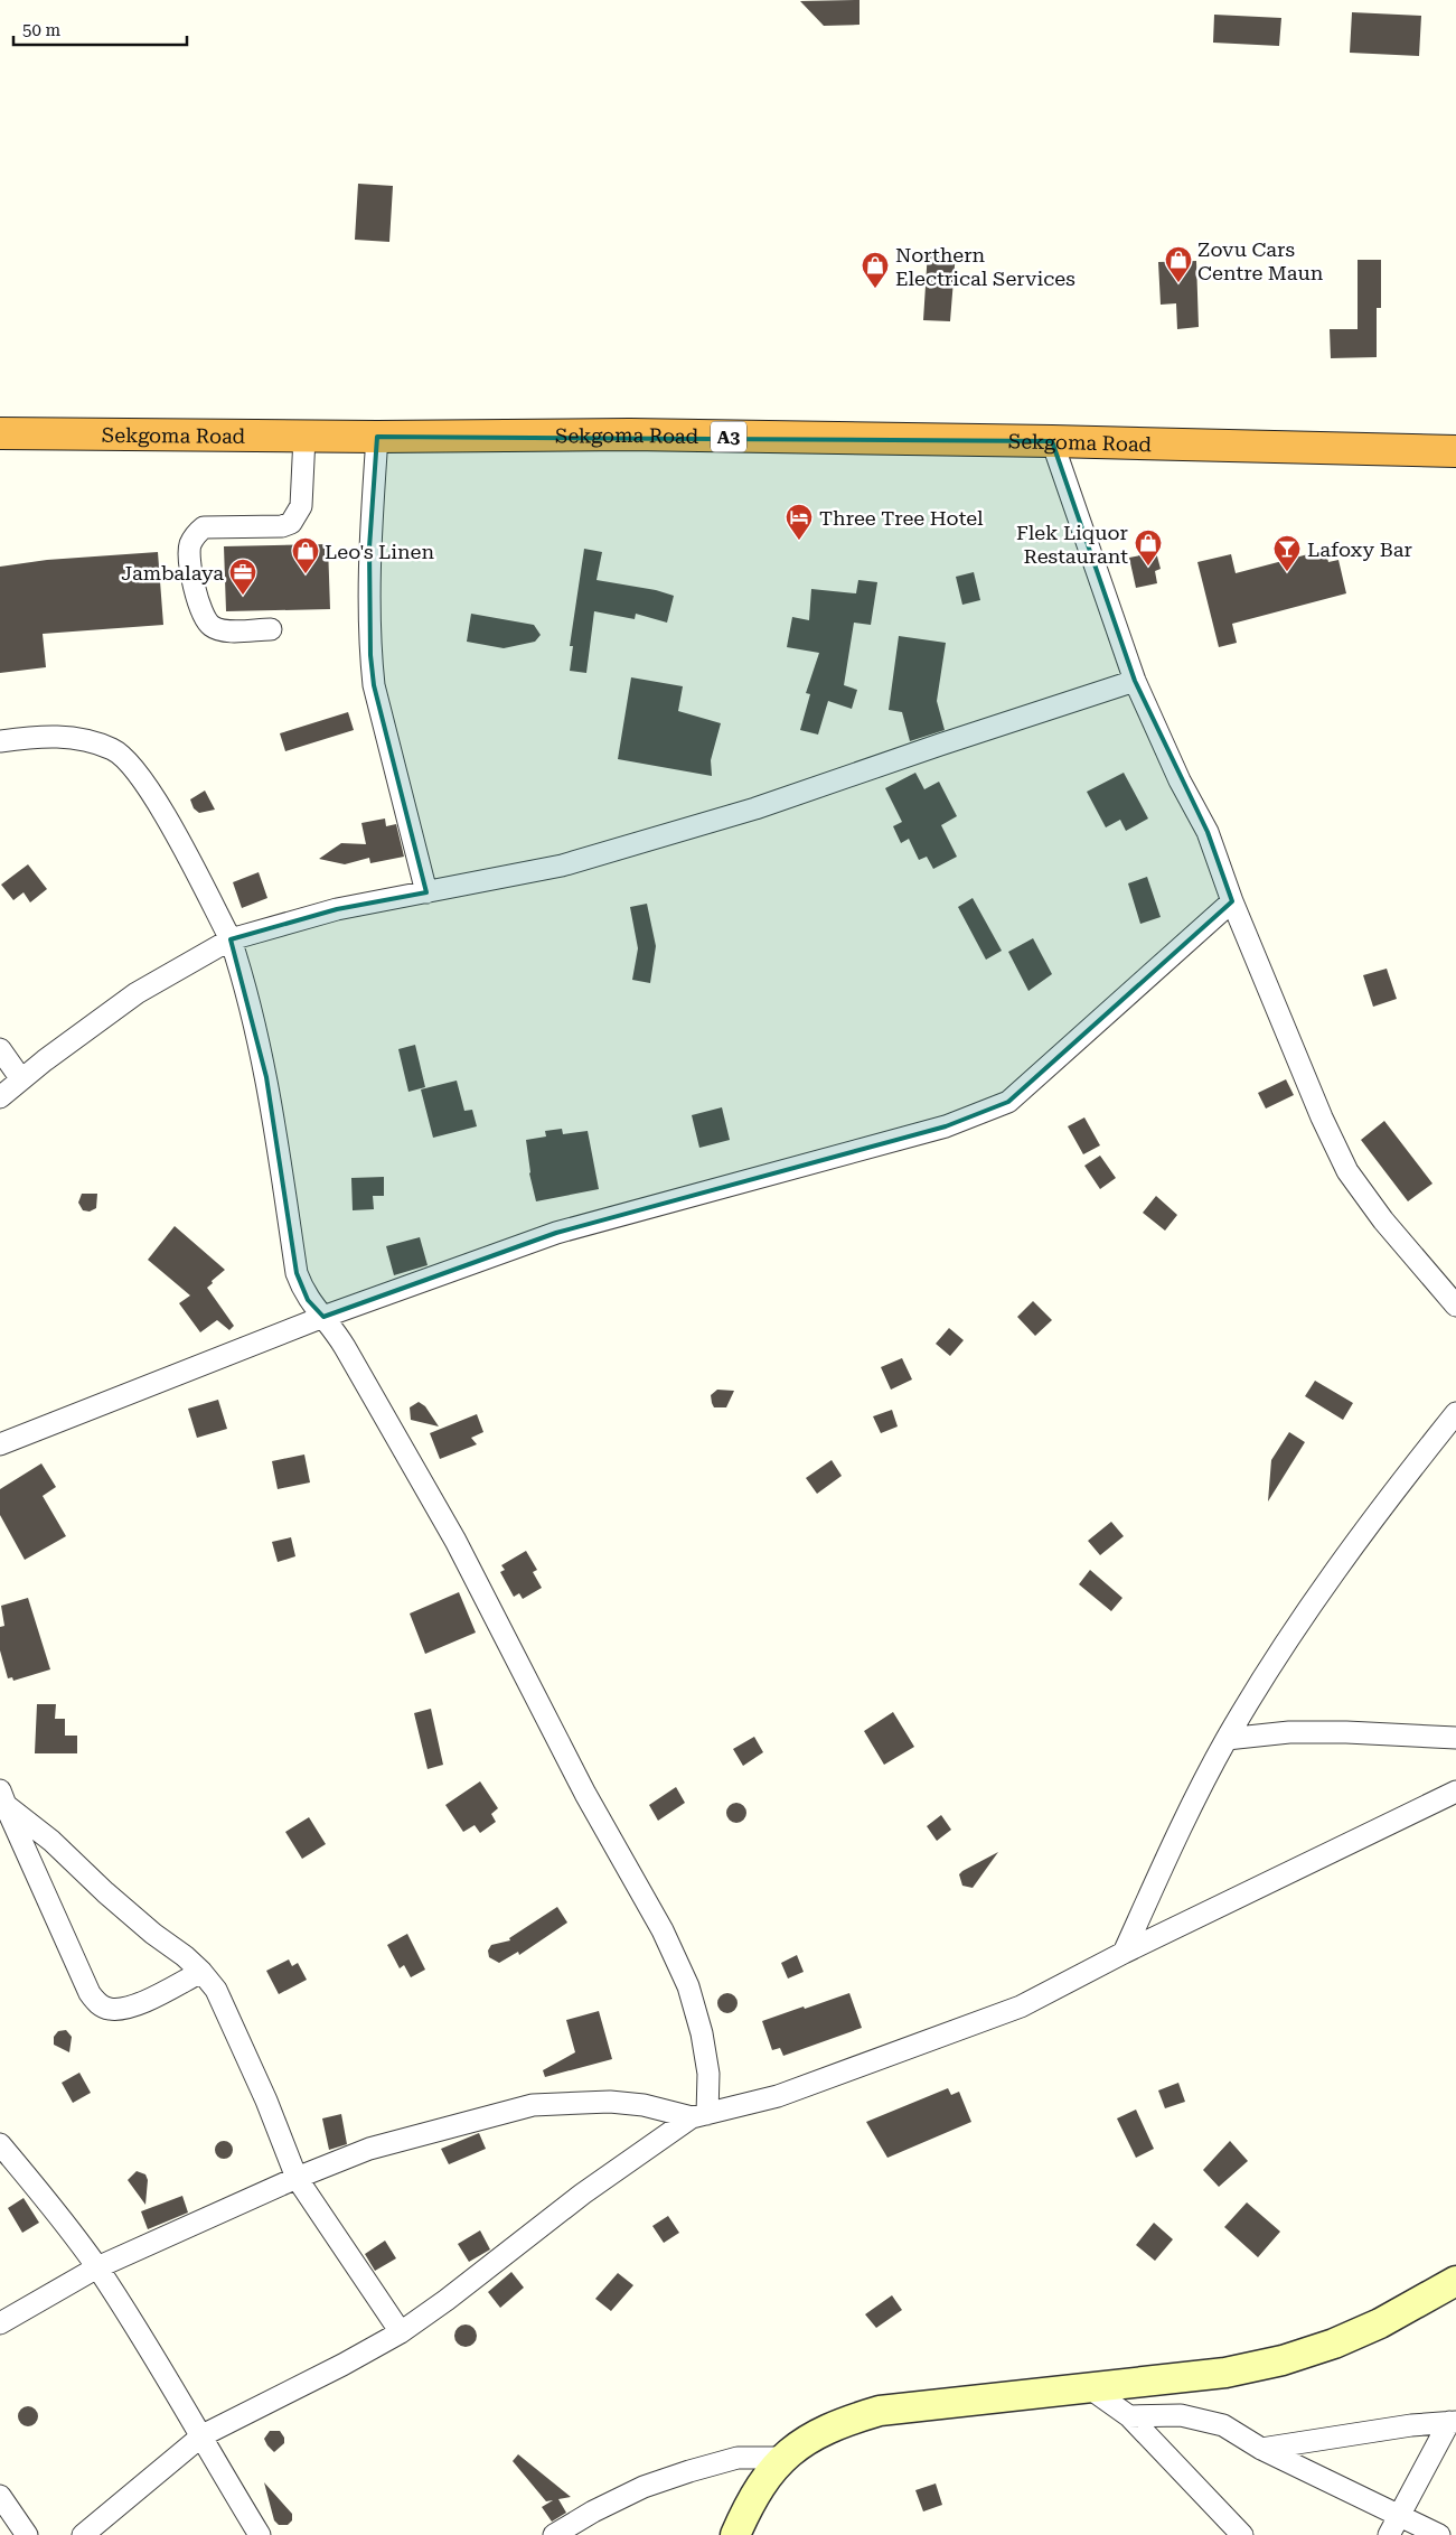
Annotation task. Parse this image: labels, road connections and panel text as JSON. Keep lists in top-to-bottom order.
{
  "streets": {
    "highway": ["Sekgoma Road", "A3"]
  },
  "places": {
    "shop": [
      "Zovu Cars Centre Maun",
      "Northern Electrical Services",
      "Flek Liquor Restaurant",
      "Leo's Linen"
    ],
    "hotel": ["Three Tree Hotel"],
    "bar": ["Lafoxy Bar"],
    "office": ["Jambalaya"]
  },
  "scale_bar": "50 m"
}
